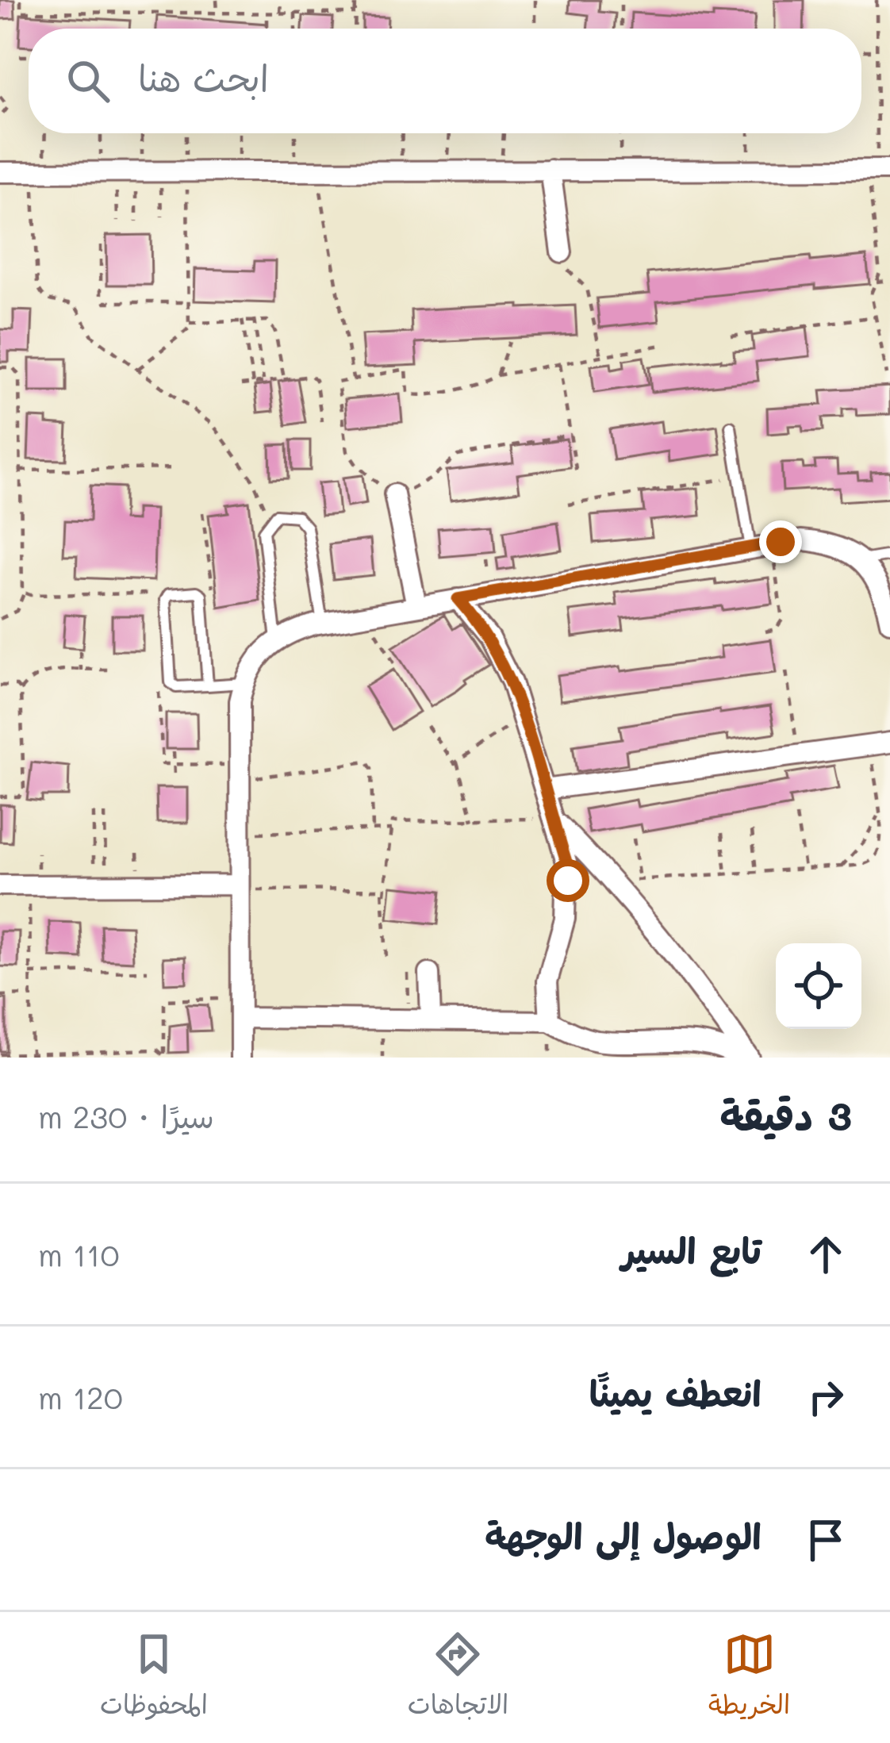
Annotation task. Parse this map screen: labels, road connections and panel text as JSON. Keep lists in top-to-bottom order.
{
  "page": {
    "search": "ابحث هنا",
    "heading": ["3 دقيقة", "سيرًا · 230 m"],
    "list": [
      ["تابع السير", "110 m"],
      ["انعطف يمينًا", "120 m"],
      "الوصول إلى الوجهة"
    ],
    "nav": ["الخريطة", "الاتجاهات", "المحفوظات"]
  }
}
